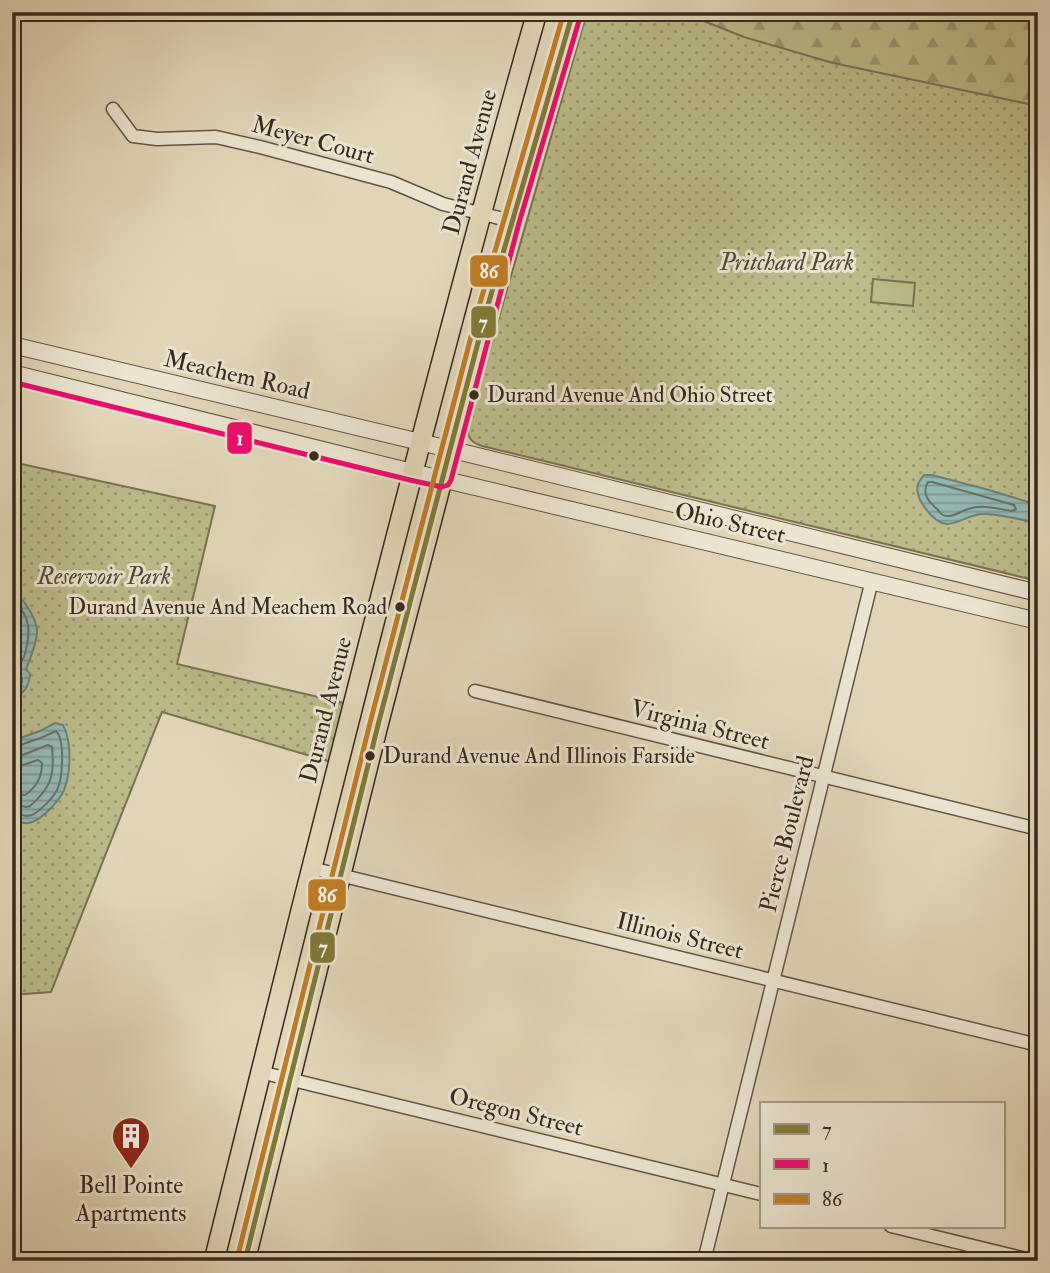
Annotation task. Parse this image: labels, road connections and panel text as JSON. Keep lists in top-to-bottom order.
{
  "streets": {
    "main road": ["Durand Avenue"],
    "street": [
      "Meyer Court",
      "Meachem Road",
      "Ohio Street",
      "Virginia Street",
      "Pierce Boulevard",
      "Illinois Street",
      "Oregon Street"
    ]
  },
  "crossings": [
    ["Meyer Court", "Durand Avenue"],
    ["Durand Avenue", "Meachem Road"],
    ["Durand Avenue", "Ohio Street"],
    ["Durand Avenue", "Illinois Street"],
    ["Durand Avenue", "Oregon Street"],
    ["Meachem Road", "Ohio Street"],
    ["Ohio Street", "Pierce Boulevard"],
    ["Virginia Street", "Pierce Boulevard"],
    ["Pierce Boulevard", "Illinois Street"],
    ["Pierce Boulevard", "Oregon Street"]
  ],
  "parks": ["Pritchard Park", "Reservoir Park"],
  "places": {
    "other": ["Durand Avenue And Ohio Street", "Durand Avenue And Meachem Road", "Durand Avenue And Illinois Farside"],
    "building": ["Bell Pointe Apartments"]
  },
  "lines": ["transit line 7", "transit line 86", "transit line 1"],
  "legend": ["7", "1", "86"]
}
